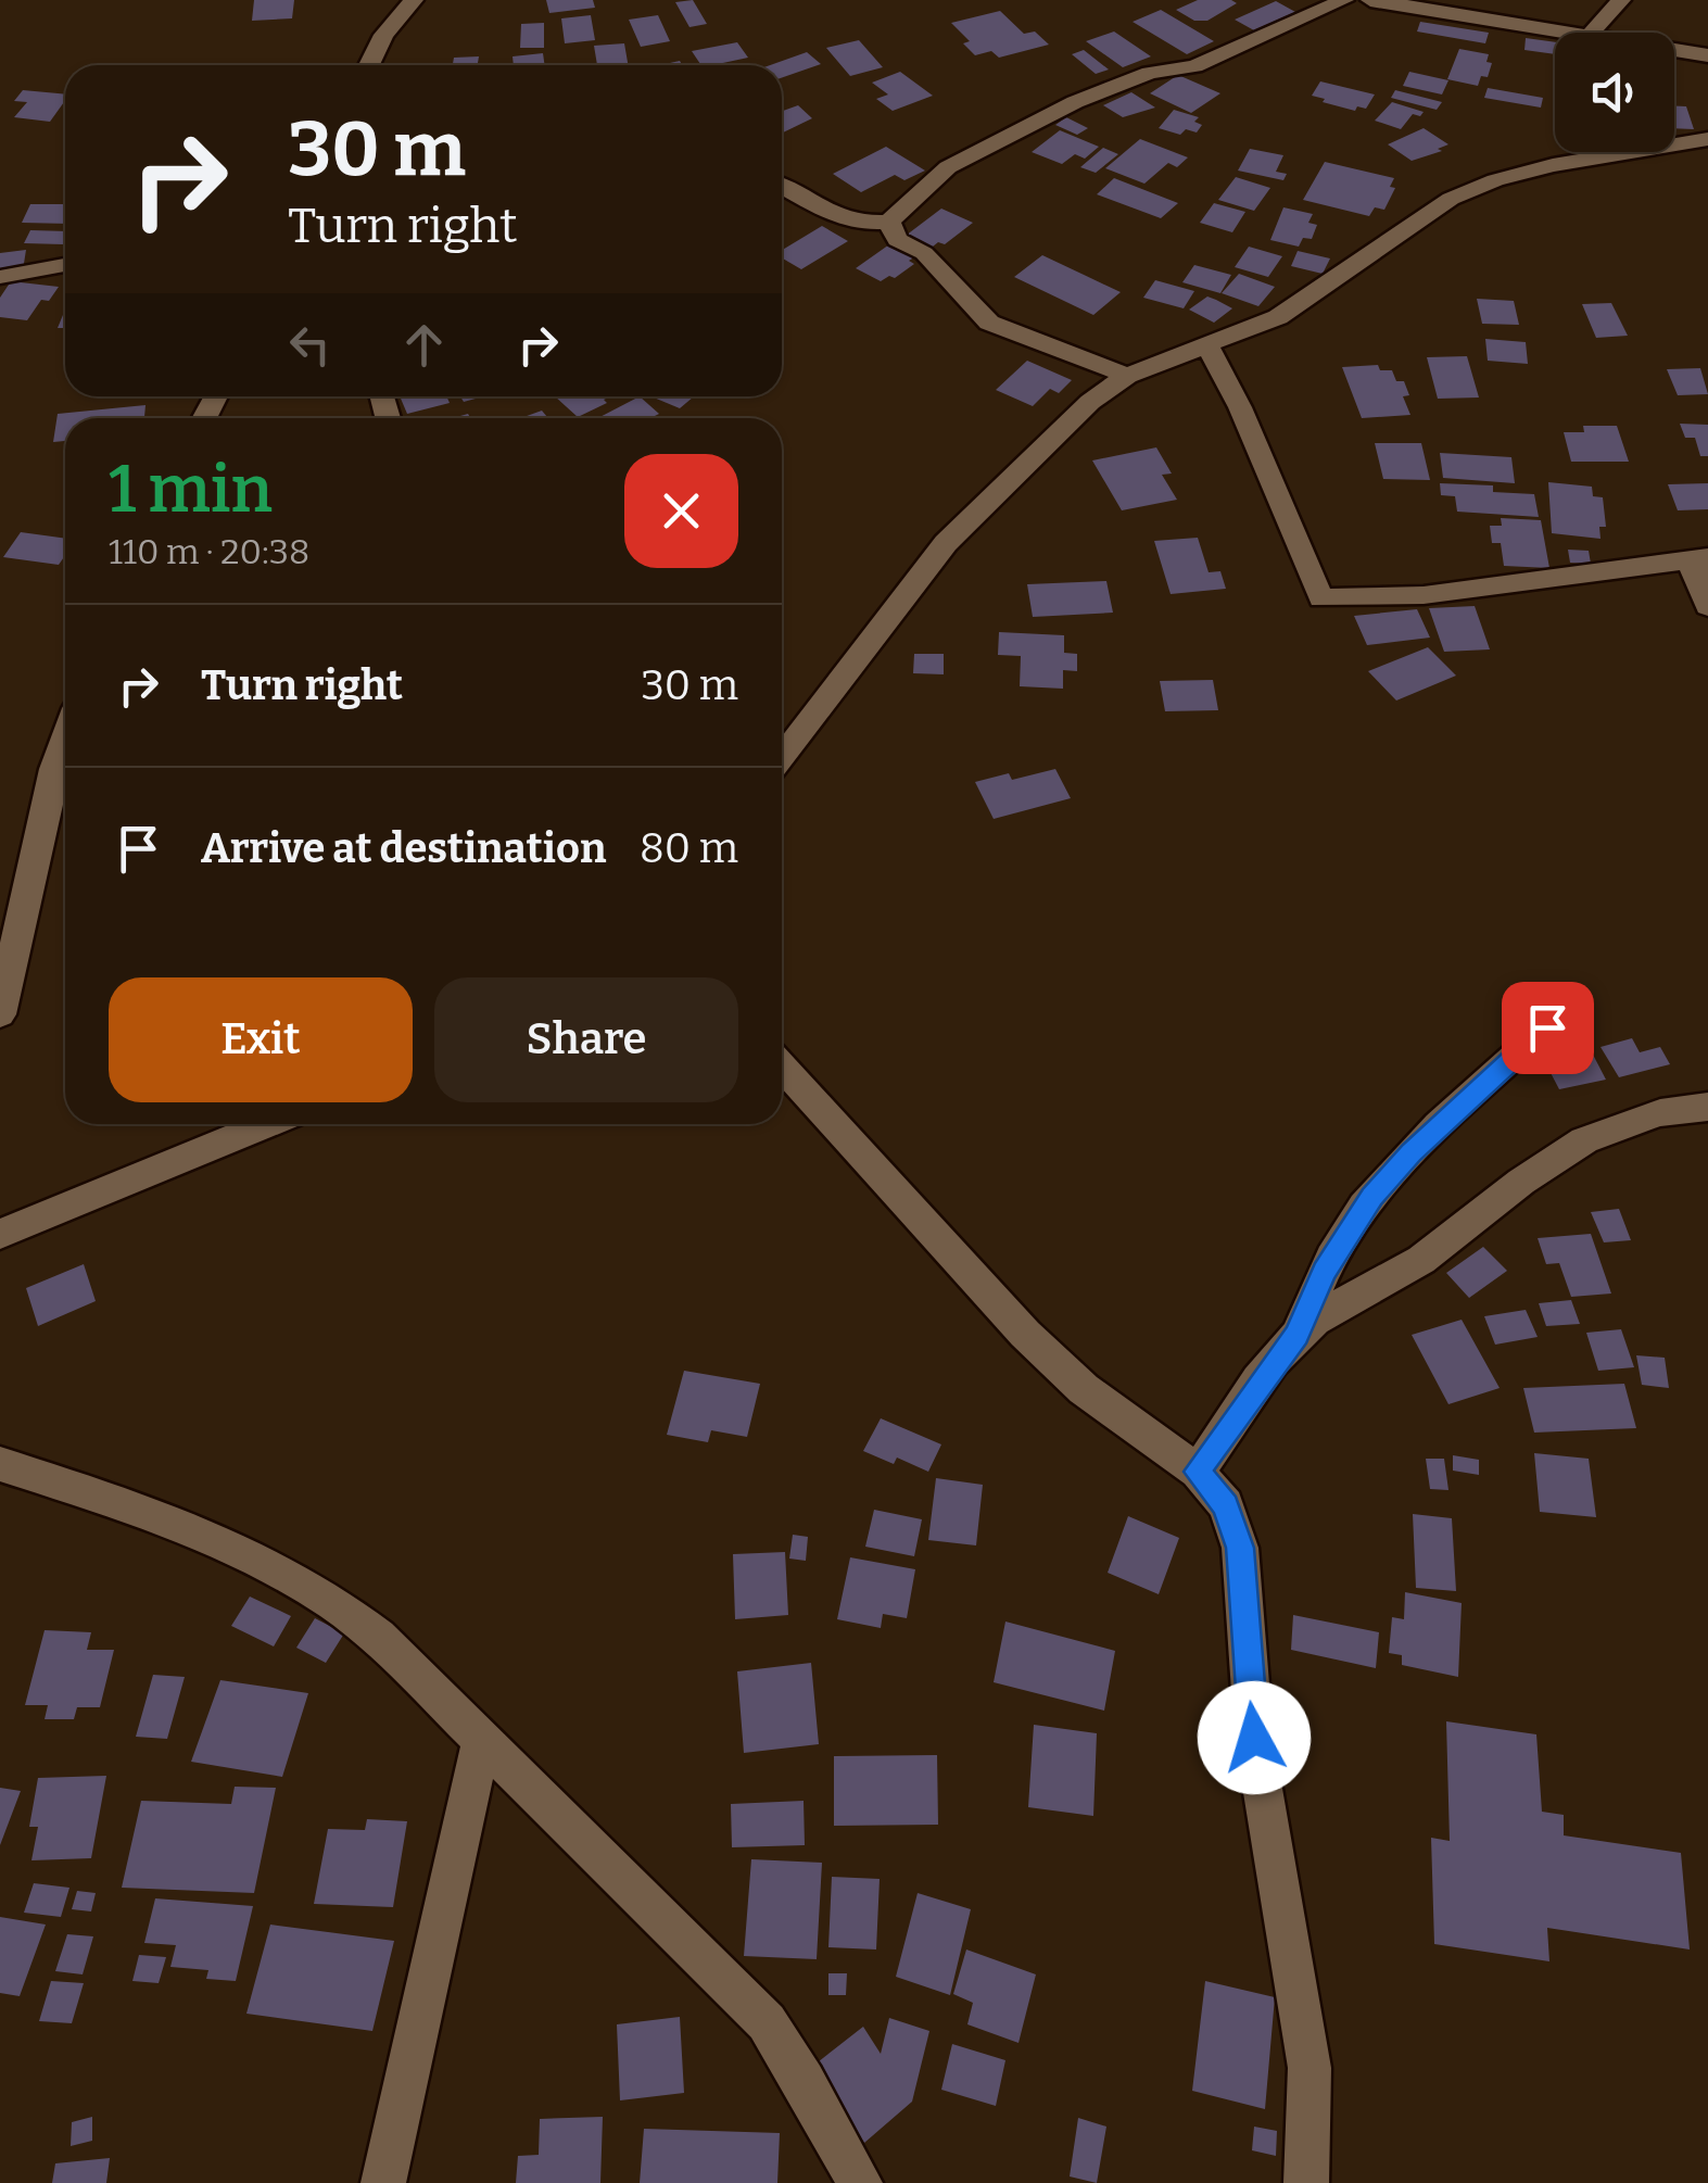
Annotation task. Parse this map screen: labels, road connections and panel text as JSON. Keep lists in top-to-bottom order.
{
  "page": {
    "turn": ["30 m", "Turn right"],
    "heading": ["1 min", "110 m · 20:38"],
    "list": [
      {
        "name": "Turn right",
        "value": "30 m"
      },
      {
        "name": "Arrive at destination",
        "value": "80 m"
      }
    ],
    "buttons": ["Exit", "Share"]
  }
}
